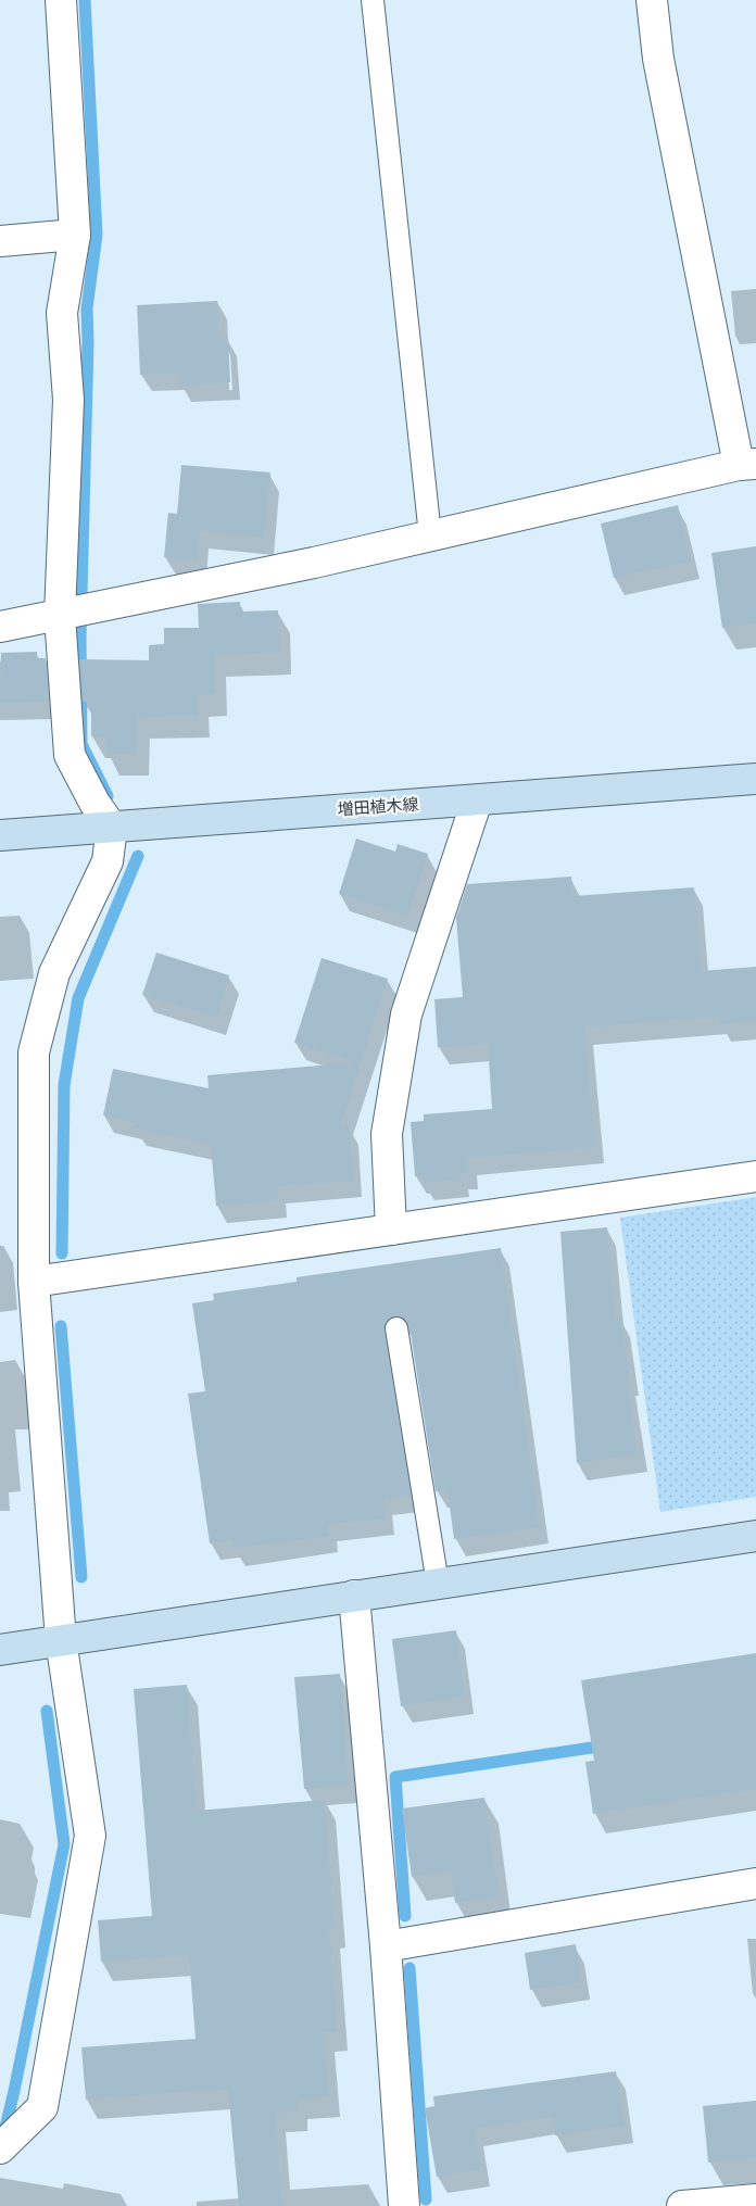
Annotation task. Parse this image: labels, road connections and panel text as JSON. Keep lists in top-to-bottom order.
{
  "streets": {
    "street": ["増田植木線"]
  }
}
